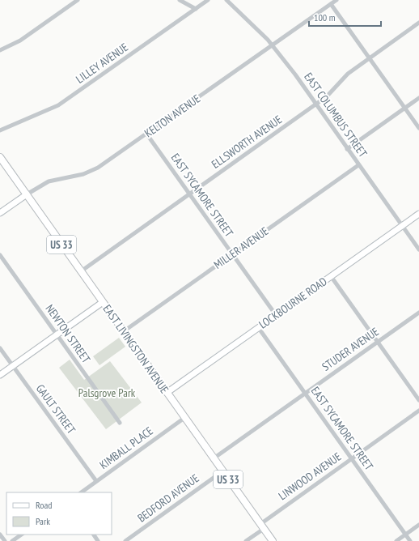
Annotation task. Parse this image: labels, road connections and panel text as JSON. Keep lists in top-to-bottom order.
{
  "streets": {
    "main road": [
      "KELTON AVENUE",
      "US 33",
      "LOCKBOURNE ROAD",
      "EAST LIVINGSTON AVENUE"
    ],
    "street": [
      "LILLEY AVENUE",
      "EAST COLUMBUS STREET",
      "ELLSWORTH AVENUE",
      "EAST SYCAMORE STREET",
      "MILLER AVENUE",
      "NEWTON STREET",
      "STUDER AVENUE",
      "GAULT STREET",
      "KIMBALL PLACE",
      "LINWOOD AVENUE",
      "BEDFORD AVENUE"
    ]
  },
  "crossings": [
    ["EAST COLUMBUS STREET", "KELTON AVENUE"],
    ["EAST COLUMBUS STREET", "ELLSWORTH AVENUE"],
    ["EAST COLUMBUS STREET", "MILLER AVENUE"],
    ["EAST COLUMBUS STREET", "LOCKBOURNE ROAD"],
    ["KELTON AVENUE", "EAST SYCAMORE STREET"],
    ["KELTON AVENUE", "EAST LIVINGSTON AVENUE"],
    ["ELLSWORTH AVENUE", "EAST SYCAMORE STREET"],
    ["ELLSWORTH AVENUE", "EAST LIVINGSTON AVENUE"],
    ["EAST SYCAMORE STREET", "MILLER AVENUE"],
    ["EAST SYCAMORE STREET", "LOCKBOURNE ROAD"],
    ["EAST SYCAMORE STREET", "STUDER AVENUE"],
    ["EAST SYCAMORE STREET", "LINWOOD AVENUE"],
    ["MILLER AVENUE", "EAST LIVINGSTON AVENUE"],
    ["LOCKBOURNE ROAD", "EAST LIVINGSTON AVENUE"],
    ["EAST LIVINGSTON AVENUE", "STUDER AVENUE"],
    ["EAST LIVINGSTON AVENUE", "KIMBALL PLACE"],
    ["EAST LIVINGSTON AVENUE", "LINWOOD AVENUE"],
    ["EAST LIVINGSTON AVENUE", "BEDFORD AVENUE"],
    ["GAULT STREET", "KIMBALL PLACE"]
  ],
  "parks": ["Palsgrove Park"],
  "legend": ["Road", "Park"],
  "scale_bar": "100 m"
}
